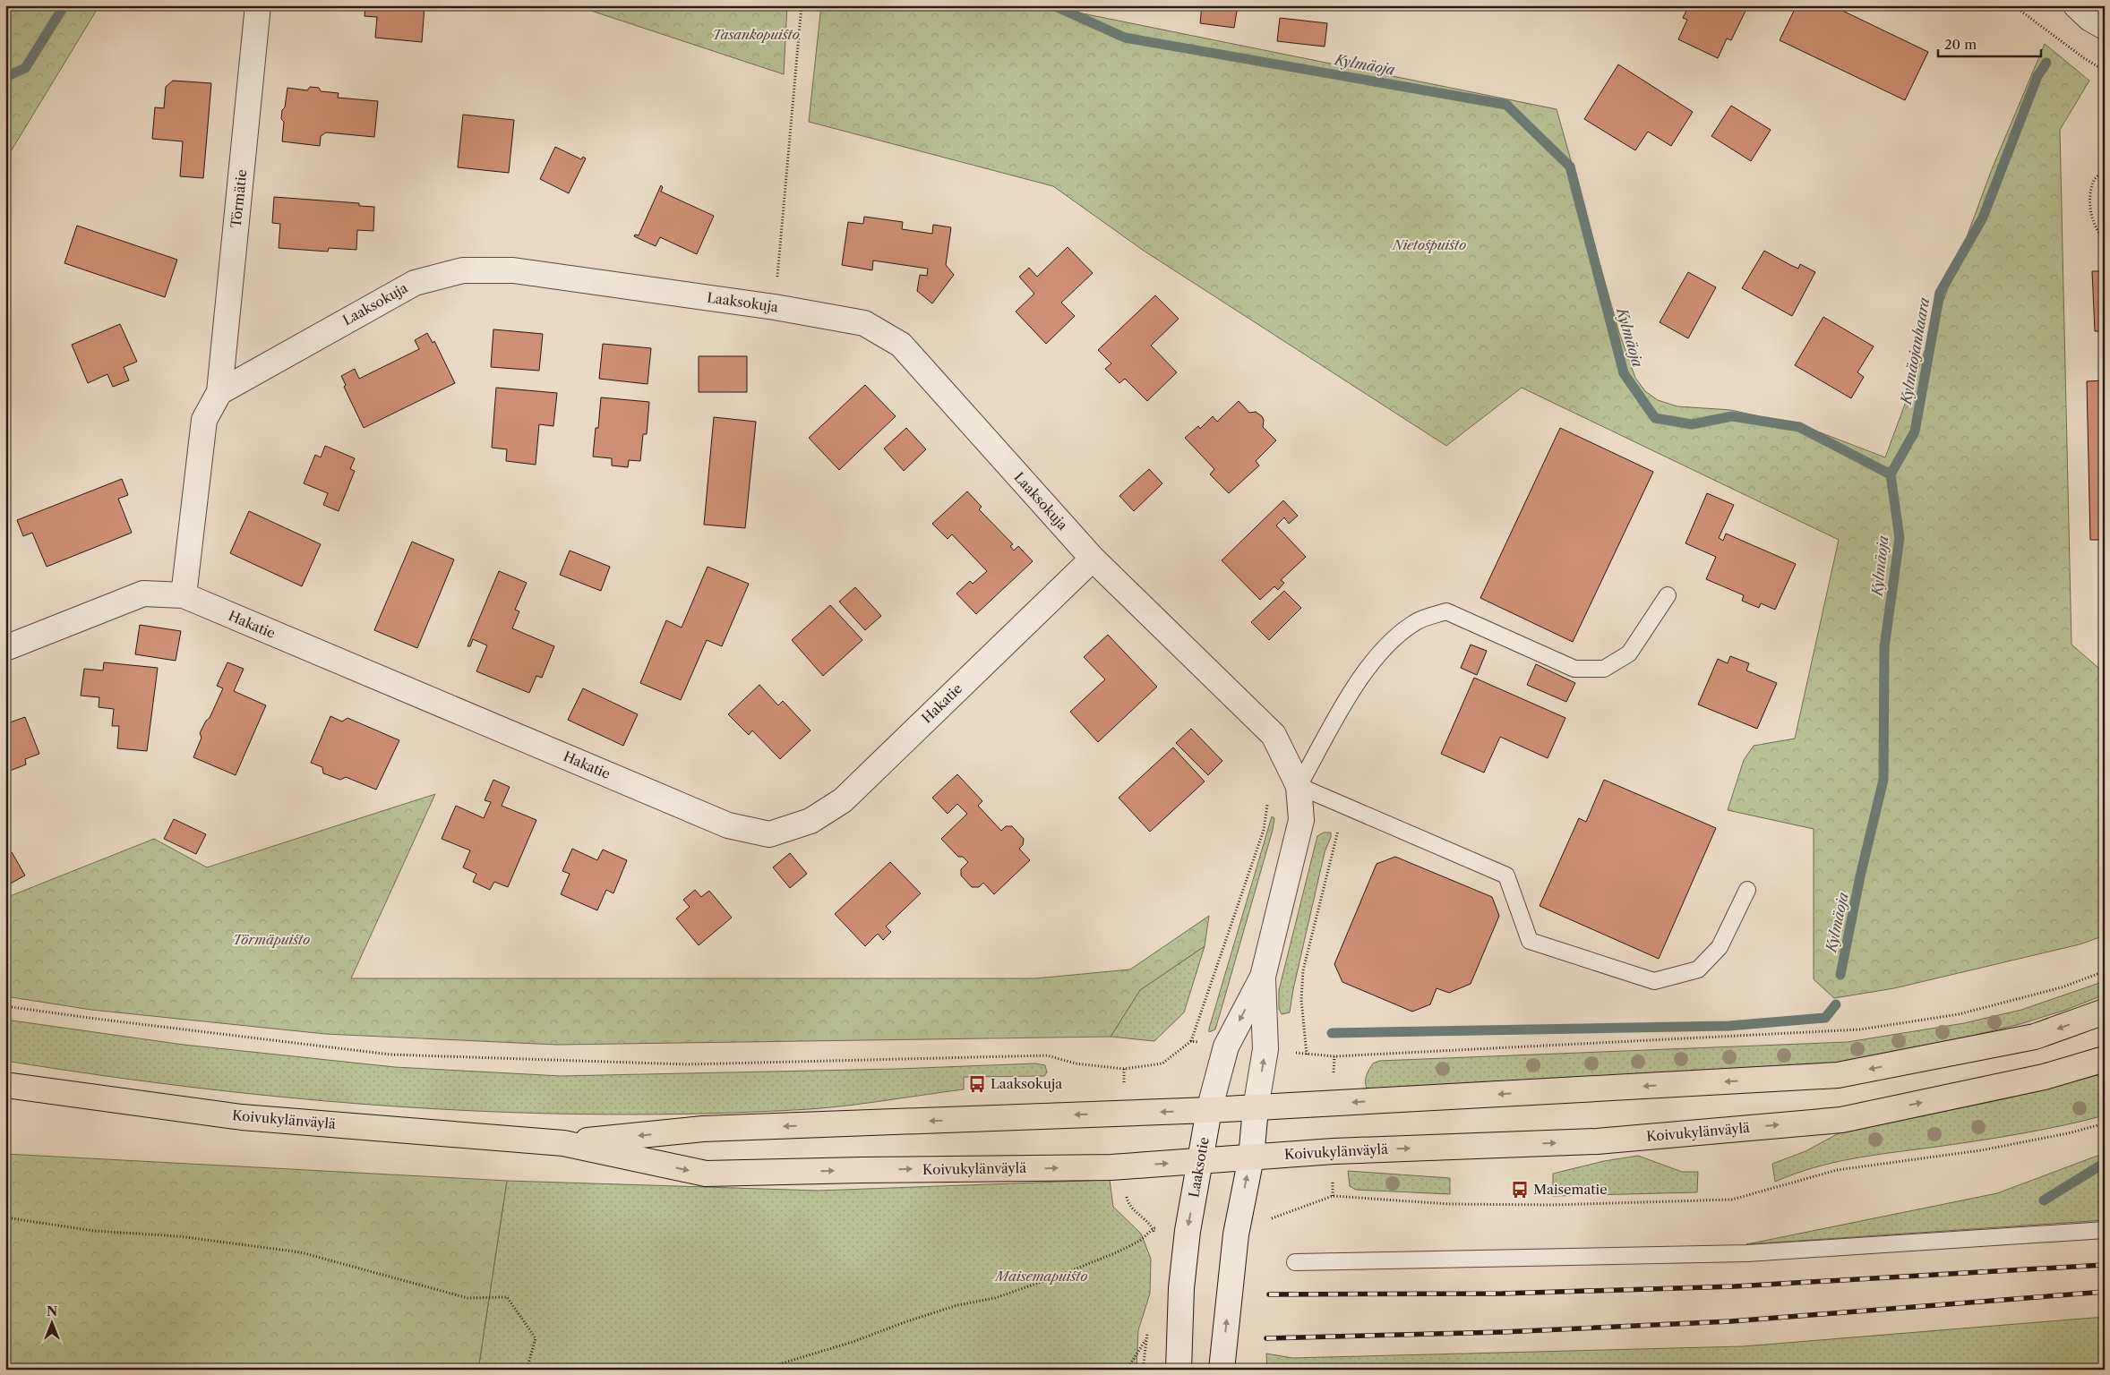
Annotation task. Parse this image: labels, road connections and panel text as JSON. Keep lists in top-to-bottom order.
{
  "streets": {
    "main road": ["Koivukylänväylä"],
    "street": [
      "Törmätie",
      "Laaksokuja",
      "Hakatie",
      "Laaksotie"
    ]
  },
  "crossings": [
    ["Törmätie", "Laaksokuja"],
    ["Laaksokuja", "Hakatie"],
    ["Laaksokuja", "Laaksotie"],
    ["Koivukylänväylä", "Laaksotie"]
  ],
  "water": ["Kylmäoja", "Kylmäojanhaara"],
  "parks": [
    "Tasankopuisto",
    "Nietospuisto",
    "Törmäpuisto",
    "Maisemapuisto"
  ],
  "places": {
    "bus stop": ["Laaksokuja", "Maisematie"]
  },
  "scale_bar": "20 m",
  "north": "top"
}
